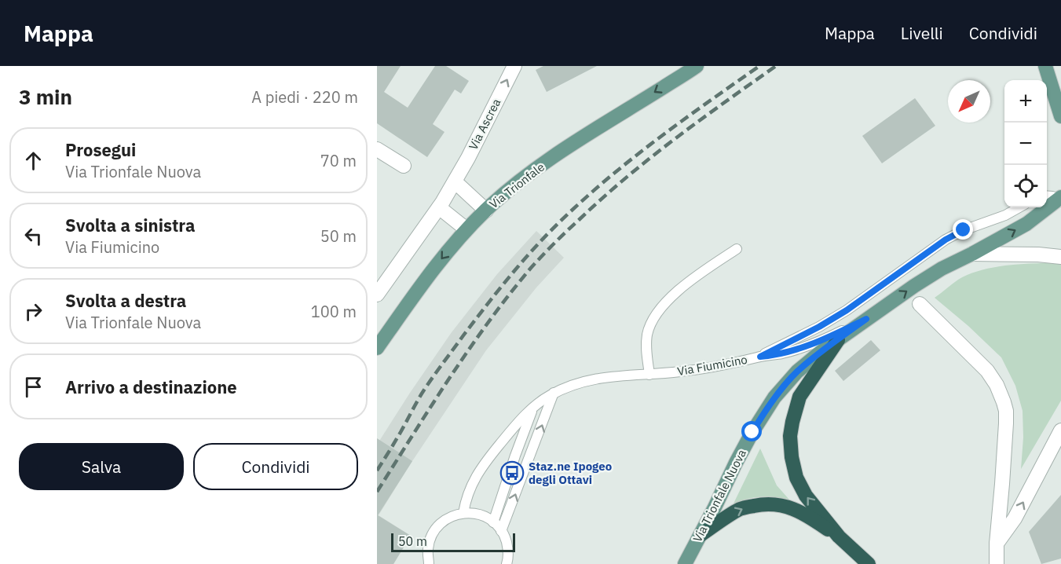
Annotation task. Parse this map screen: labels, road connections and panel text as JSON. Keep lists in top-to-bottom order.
{
  "streets": {
    "main road": ["Via Trionfale", "Via Trionfale Nuova"],
    "street": ["Via Ascrea"],
    "lane": ["Via Fiumicino"]
  },
  "crossings": [
    ["Via Fiumicino", "Via Trionfale Nuova"]
  ],
  "one_way": ["Via Ascrea", "Via Trionfale"],
  "places": {
    "bus stop": ["Staz.ne Ipogeo degli Ottavi"]
  },
  "scale_bar": "50 m",
  "north": "bottom left",
  "page": {
    "header": "Mappa",
    "nav": ["Mappa", "Livelli", "Condividi"],
    "heading": ["3 min", "A piedi · 220 m"],
    "map_buttons": ["+", "−"],
    "list": [
      ["Prosegui", "Via Trionfale Nuova", "70 m"],
      ["Svolta a sinistra", "Via Fiumicino", "50 m"],
      ["Svolta a destra", "Via Trionfale Nuova", "100 m"],
      "Arrivo a destinazione"
    ],
    "buttons": ["Salva", "Condividi"],
    "scale": "50 m"
  }
}
